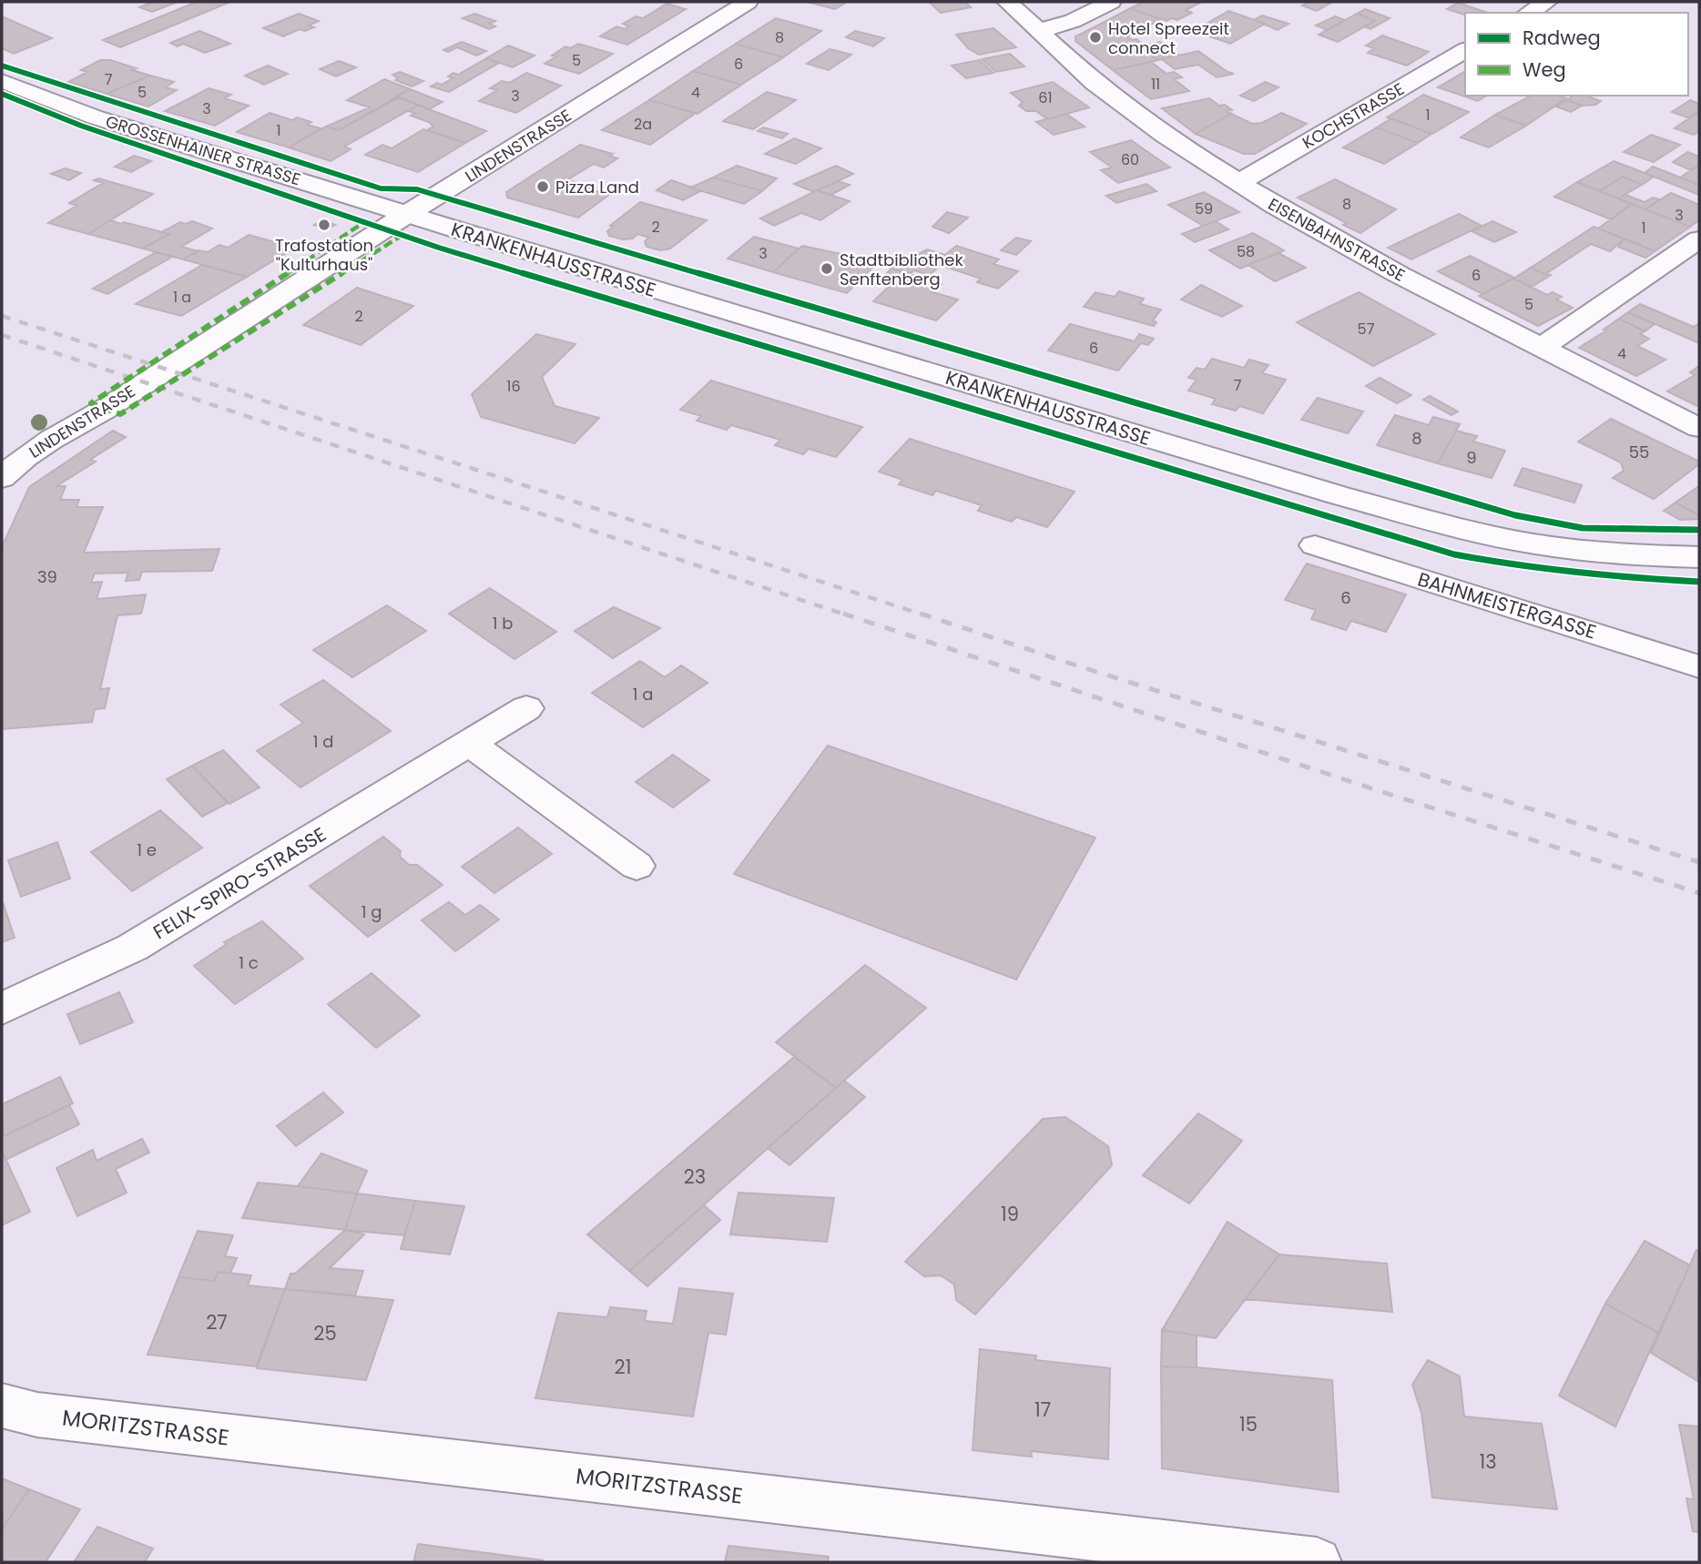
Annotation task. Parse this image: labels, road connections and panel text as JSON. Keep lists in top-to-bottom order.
{
  "streets": {
    "street": [
      "KOCHSTRASSE",
      "LINDENSTRASSE",
      "GROSSENHAINER STRASSE",
      "EISENBAHNSTRASSE",
      "KRANKENHAUSSTRASSE",
      "BAHNMEISTERGASSE",
      "FELIX-SPIRO-STRASSE",
      "MORITZSTRASSE"
    ]
  },
  "crossings": [
    ["KOCHSTRASSE", "EISENBAHNSTRASSE"],
    ["LINDENSTRASSE", "GROSSENHAINER STRASSE"],
    ["LINDENSTRASSE", "KRANKENHAUSSTRASSE"],
    ["GROSSENHAINER STRASSE", "KRANKENHAUSSTRASSE"]
  ],
  "places": [
    "Hotel Spreezeit connect",
    "Pizza Land",
    "Trafostation \"Kulturhaus\"",
    "Stadtbibliothek Senftenberg"
  ],
  "house_numbers": [
    "8",
    "5",
    "6",
    "7",
    "11",
    "5",
    "4",
    "3",
    "61",
    "3",
    "1",
    "2a",
    "1",
    "60",
    "8",
    "59",
    "3",
    "2",
    "1",
    "58",
    "3",
    "6",
    "1 a",
    "5",
    "2",
    "57",
    "6",
    "4",
    "7",
    "16",
    "8",
    "55",
    "9",
    "39",
    "6",
    "1 b",
    "1 a",
    "1 d",
    "1 e",
    "1 g",
    "1 c",
    "23",
    "19",
    "27",
    "25",
    "21",
    "17",
    "15",
    "13"
  ],
  "legend": ["Radweg", "Weg"]
}
